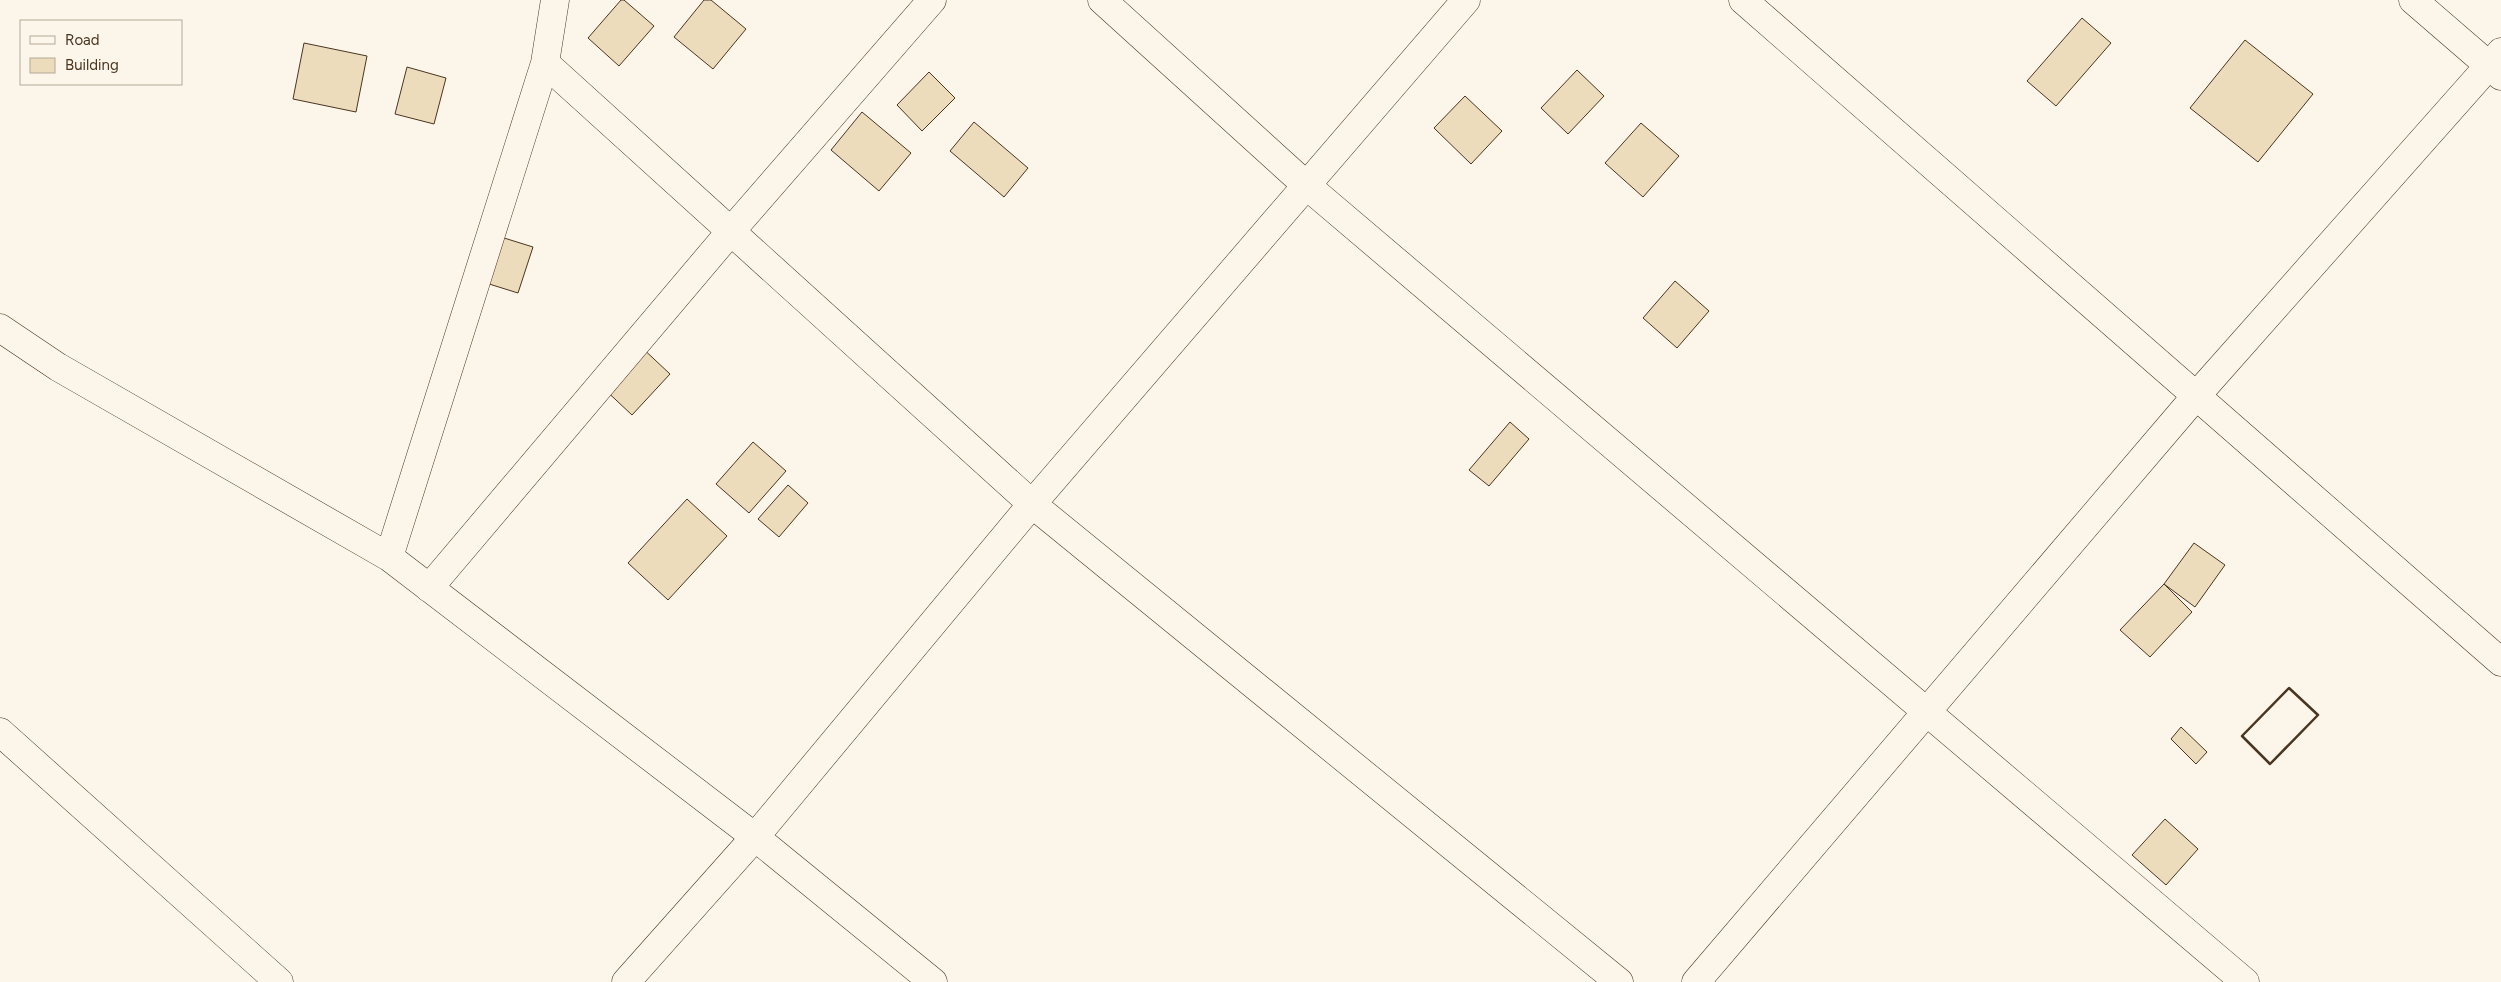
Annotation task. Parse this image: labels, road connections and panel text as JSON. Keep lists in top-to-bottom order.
{
  "legend": ["Road", "Building"]
}
